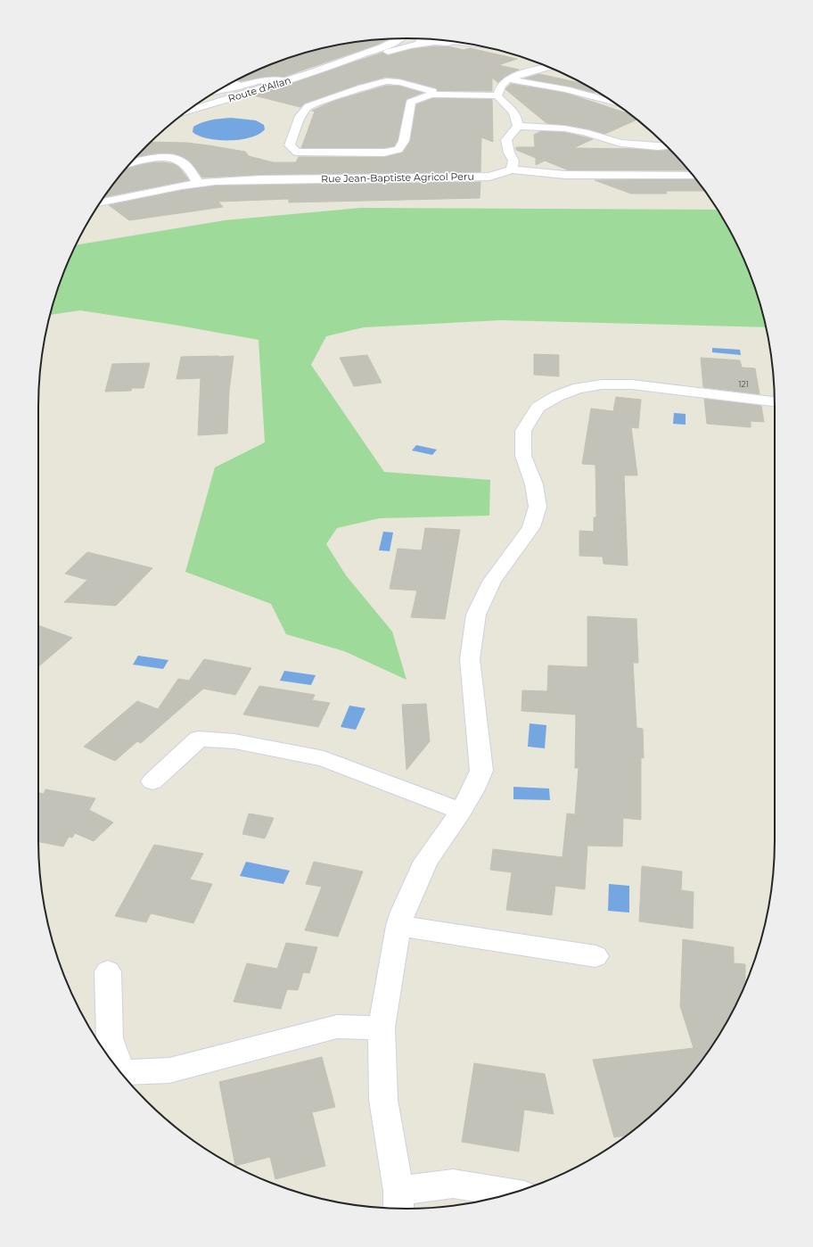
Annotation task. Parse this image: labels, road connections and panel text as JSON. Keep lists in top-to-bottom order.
{
  "streets": {
    "street": ["Route d'Allan", "Rue Jean-Baptiste Agricol Peru"]
  },
  "house_numbers": ["121"]
}
